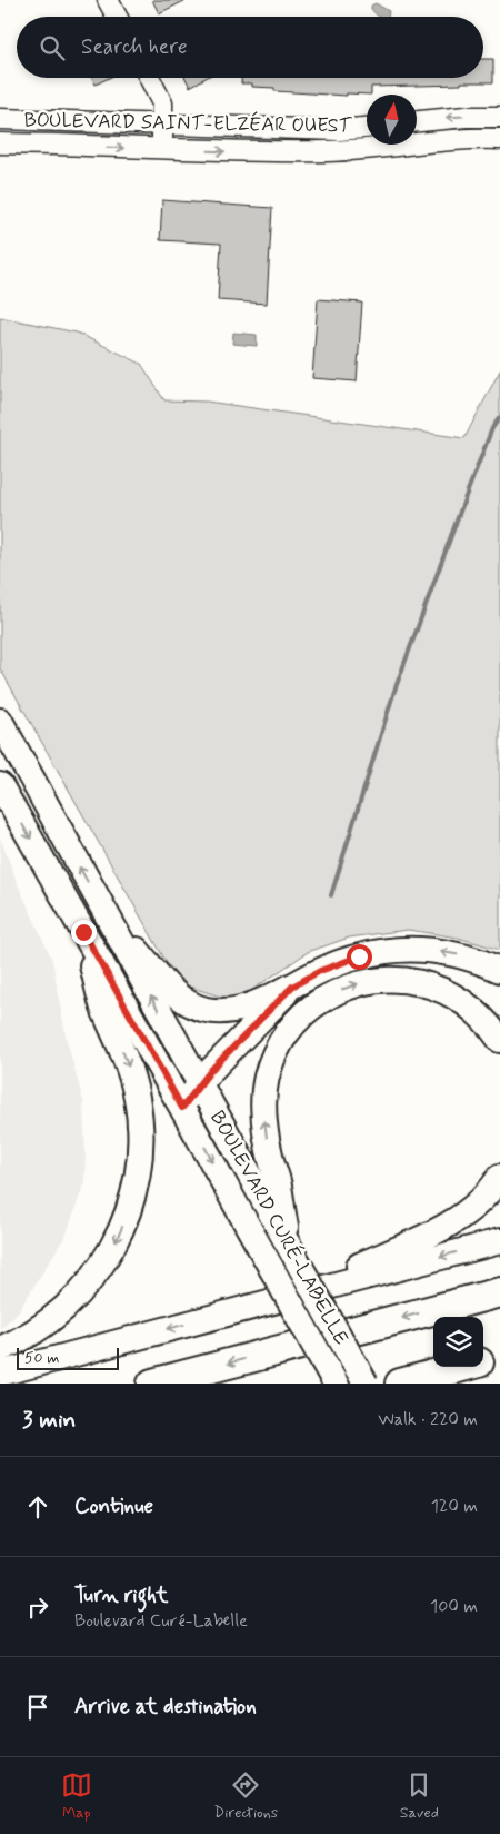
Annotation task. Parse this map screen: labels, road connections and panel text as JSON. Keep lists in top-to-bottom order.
{
  "streets": {
    "main road": ["BOULEVARD CURÉ-LABELLE"],
    "street": ["BOULEVARD SAINT-ELZÉAR OUEST"]
  },
  "scale_bar": "50 m",
  "north": "top",
  "page": {
    "search": "Search here",
    "scale": "50 m",
    "heading": ["3 min", "Walk · 220 m"],
    "list": [
      ["Continue", "120 m"],
      ["Turn right", "Boulevard Curé-Labelle", "100 m"],
      "Arrive at destination"
    ],
    "nav": ["Map", "Directions", "Saved"]
  }
}
